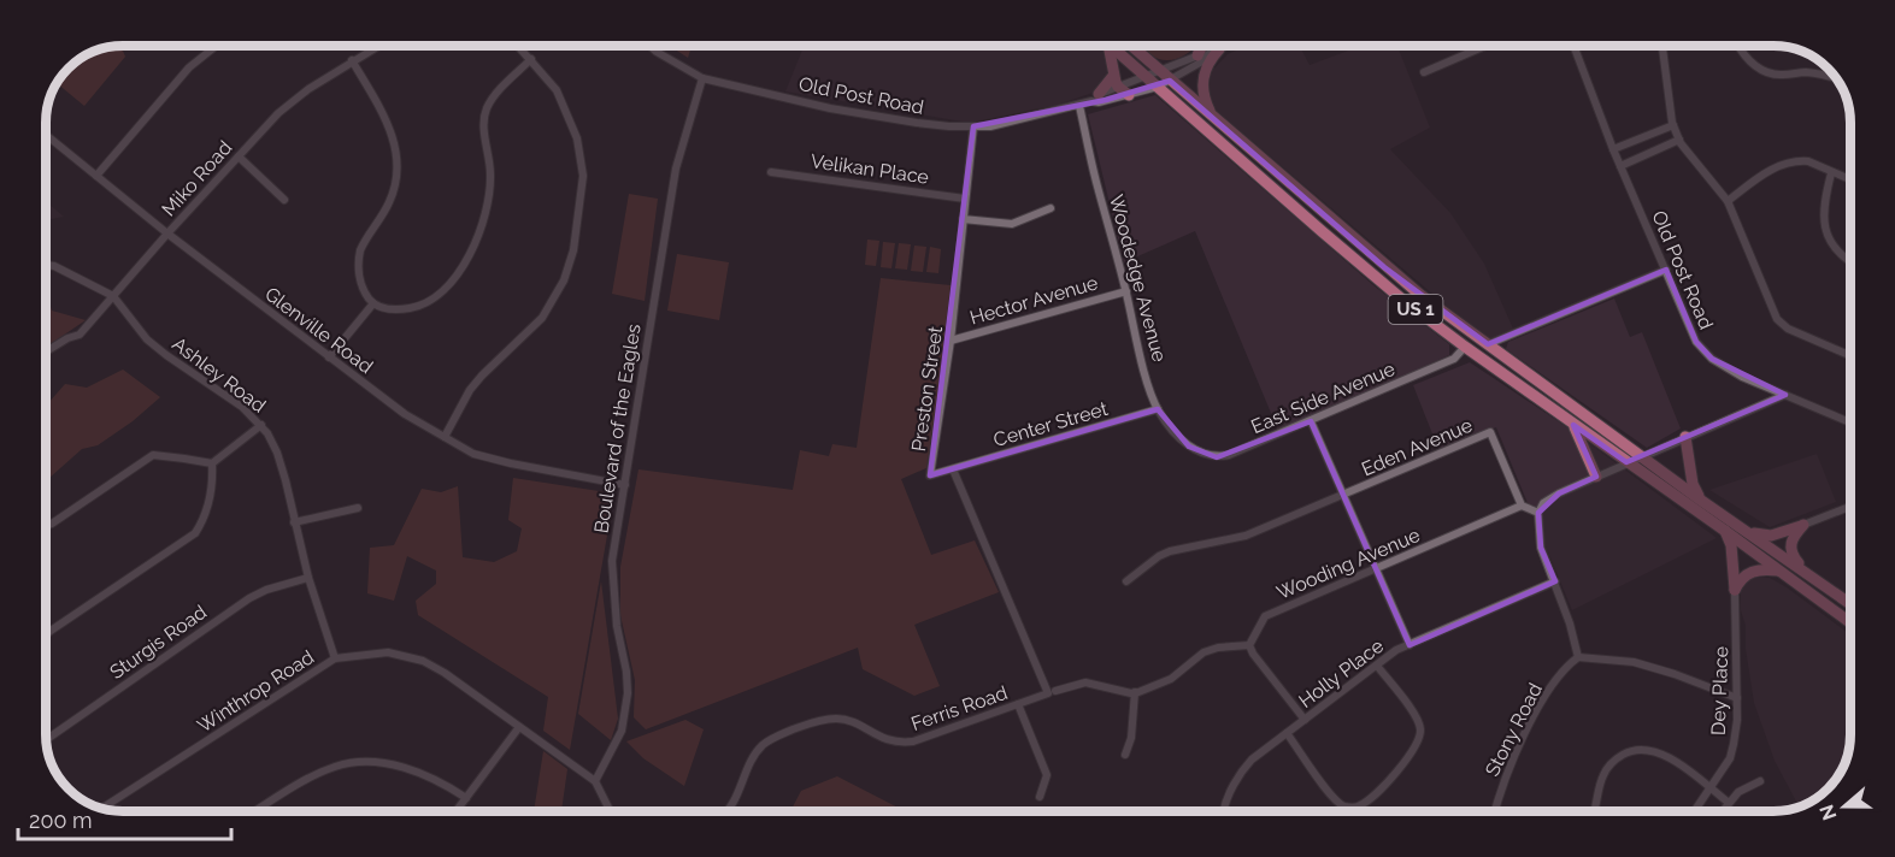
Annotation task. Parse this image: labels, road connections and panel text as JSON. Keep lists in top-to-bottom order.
{
  "streets": {
    "highway": ["US 1"],
    "street": [
      "Old Post Road",
      "Velikan Place",
      "Miko Road",
      "Woodedge Avenue",
      "Hector Avenue",
      "Glenville Road",
      "Ashley Road",
      "Preston Street",
      "East Side Avenue",
      "Center Street",
      "Boulevard of the Eagles",
      "Eden Avenue",
      "Wooding Avenue",
      "Sturgis Road",
      "Holly Place",
      "Winthrop Road",
      "Dey Place",
      "Ferris Road",
      "Stony Road"
    ]
  },
  "crossings": [
    ["Old Post Road", "Woodedge Avenue"],
    ["Old Post Road", "US 1"],
    ["Old Post Road", "Preston Street"],
    ["Old Post Road", "Boulevard of the Eagles"],
    ["Velikan Place", "Preston Street"],
    ["Miko Road", "Glenville Road"],
    ["Miko Road", "Ashley Road"],
    ["Woodedge Avenue", "Hector Avenue"],
    ["Woodedge Avenue", "East Side Avenue"],
    ["Woodedge Avenue", "Center Street"],
    ["Hector Avenue", "Preston Street"],
    ["US 1", "East Side Avenue"],
    ["Glenville Road", "Boulevard of the Eagles"],
    ["Ashley Road", "Sturgis Road"],
    ["Ashley Road", "Winthrop Road"],
    ["Preston Street", "Center Street"],
    ["Preston Street", "Ferris Road"],
    ["Boulevard of the Eagles", "Winthrop Road"],
    ["Eden Avenue", "Wooding Avenue"]
  ],
  "scale_bar": "200 m",
  "north": "left"
}
